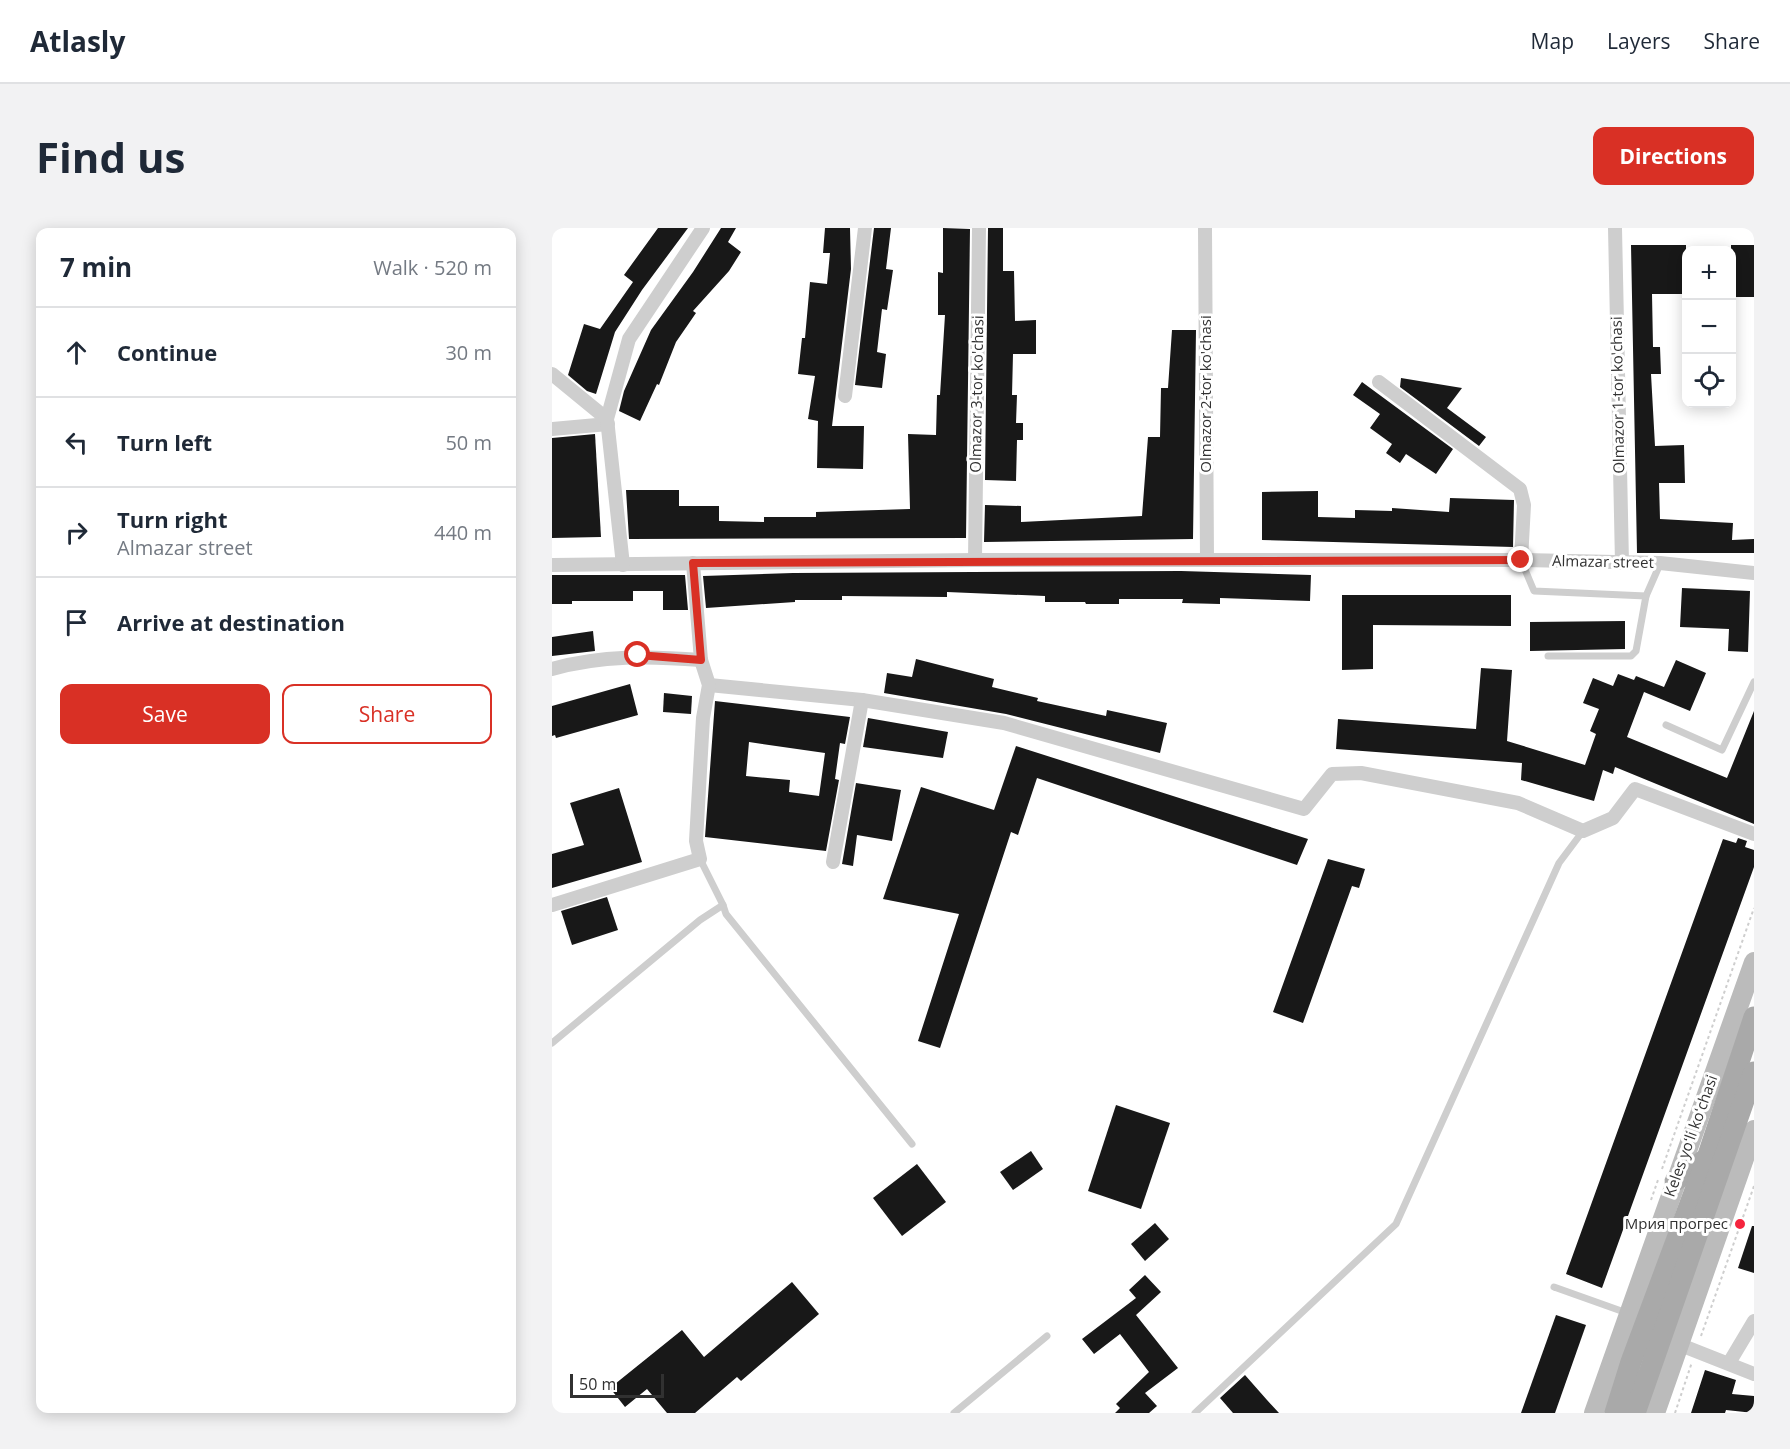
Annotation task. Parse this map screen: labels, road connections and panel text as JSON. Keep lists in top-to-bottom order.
{
  "streets": {
    "main road": ["Keles yoʻli koʻchasi"],
    "street": [
      "Olmazor 3-tor ko'chasi",
      "Olmazor 2-tor ko'chasi",
      "Olmazor 1-tor ko'chasi",
      "Almazar street"
    ]
  },
  "crossings": [
    ["Olmazor 3-tor ko'chasi", "Almazar street"],
    ["Olmazor 2-tor ko'chasi", "Almazar street"],
    ["Olmazor 1-tor ko'chasi", "Almazar street"]
  ],
  "places": ["Мрия прогрес"],
  "scale_bar": "50 m",
  "page": {
    "header": "Atlasly",
    "nav": ["Map", "Layers", "Share"],
    "buttons": [
      "Directions",
      ["Save", "Share"]
    ],
    "title": "Find us",
    "heading": ["7 min", "Walk · 520 m"],
    "map_buttons": ["+", "−"],
    "list": [
      ["Continue", "30 m"],
      ["Turn left", "50 m"],
      ["Turn right", "Almazar street", "440 m"],
      "Arrive at destination"
    ],
    "scale": "50 m"
  }
}
